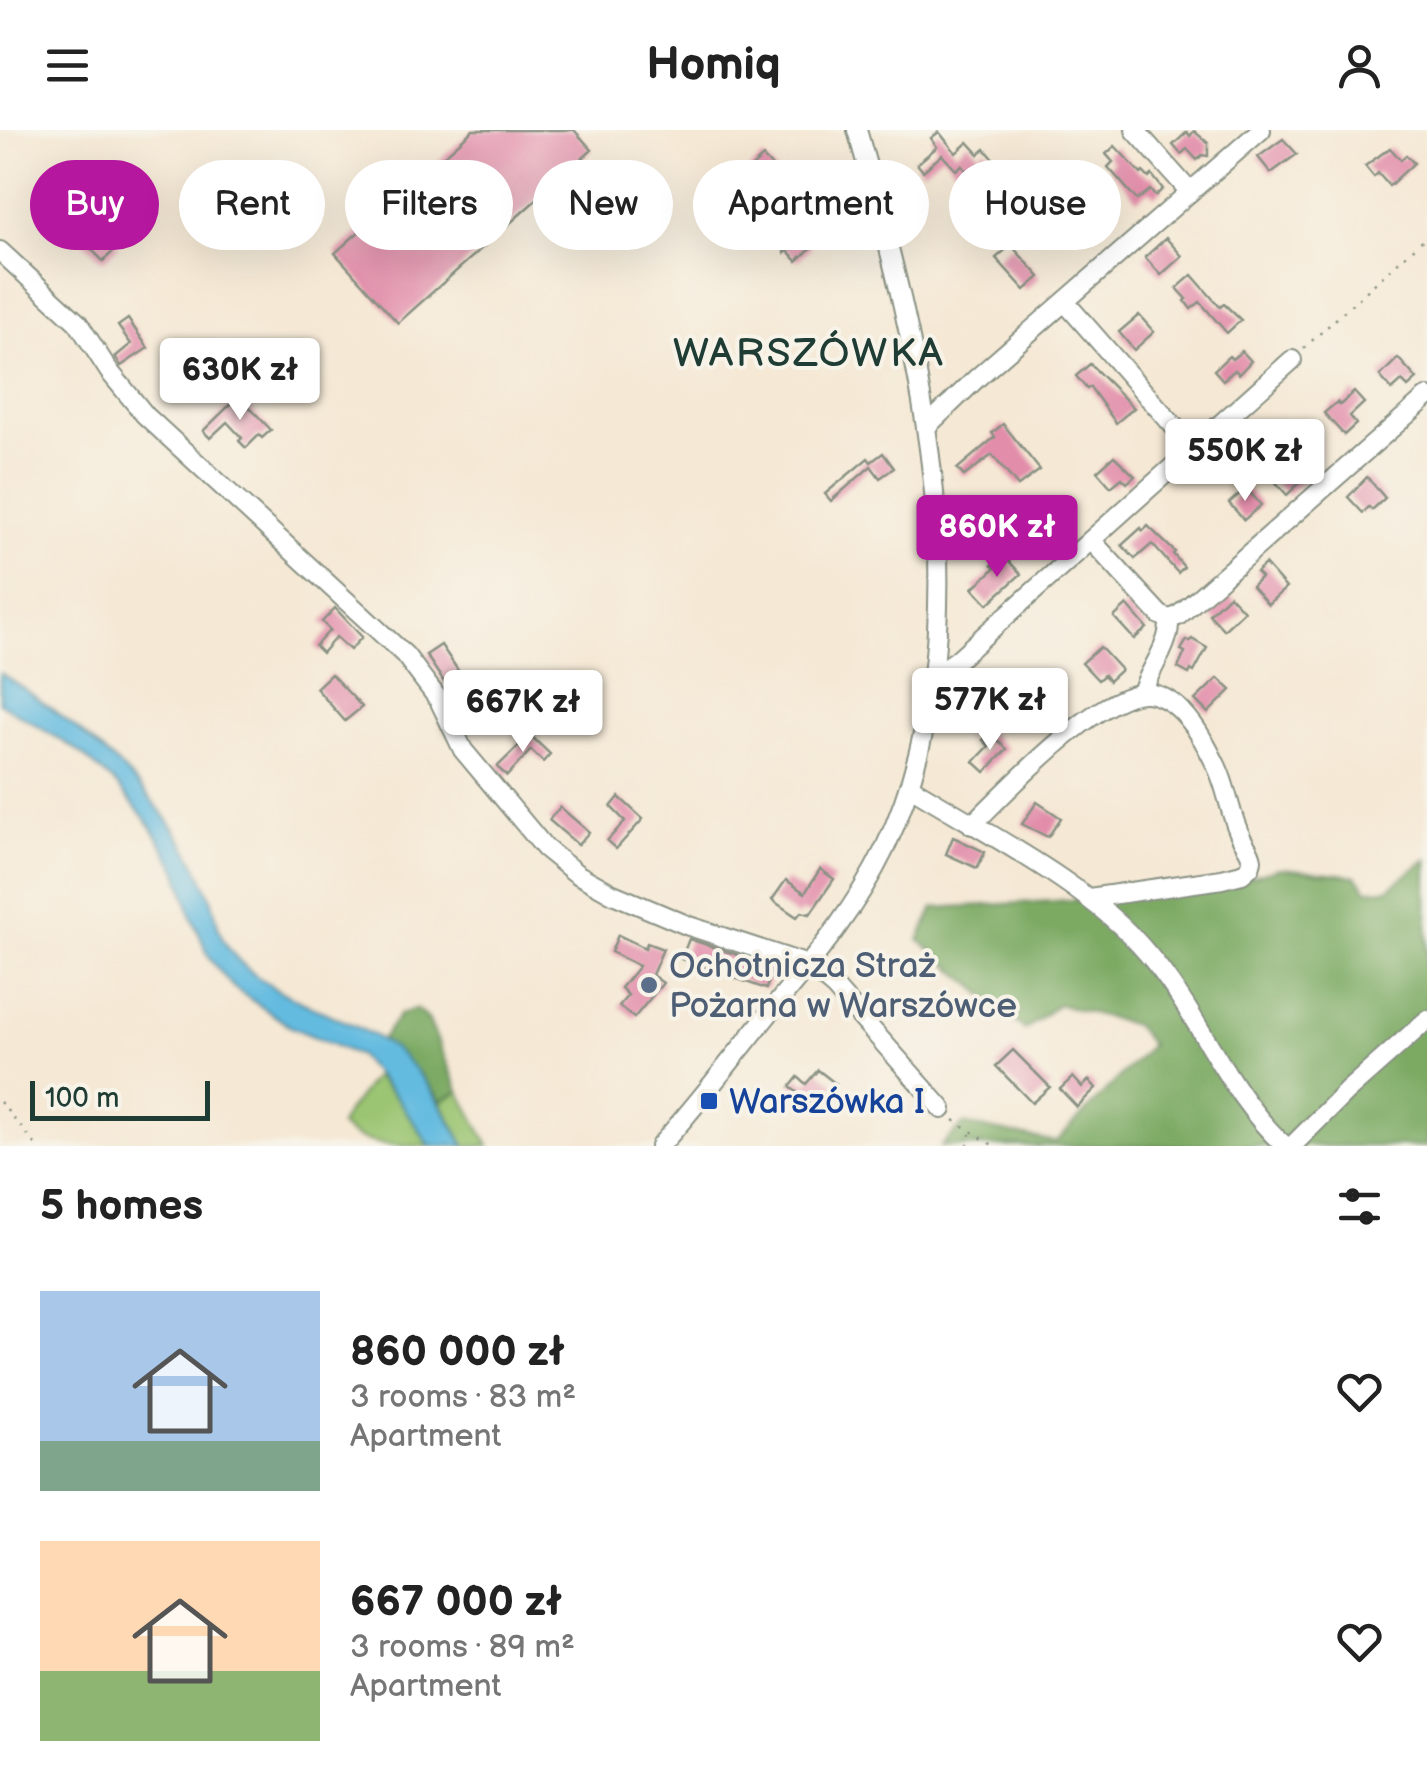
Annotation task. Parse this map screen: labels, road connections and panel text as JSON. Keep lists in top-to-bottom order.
{
  "districts": ["WARSZÓWKA"],
  "places": {
    "other": ["Ochotnicza Straż Pożarna w Warszówce"],
    "transit": ["Warszówka I"]
  },
  "scale_bar": "100 m",
  "page": {
    "header": "Homiq",
    "chip": [
      "Buy",
      "Rent",
      "Filters",
      "New",
      "Apartment",
      "House"
    ],
    "price": [
      "630K zł",
      "550K zł",
      "860K zł",
      "577K zł",
      "667K zł"
    ],
    "scale": "100 m",
    "heading": "5 homes",
    "list": [
      {
        "name": "860 000 zł",
        "note": "3 rooms · 83 m² · Apartment"
      },
      {
        "name": "667 000 zł",
        "note": "3 rooms · 89 m² · Apartment"
      }
    ]
  }
}
